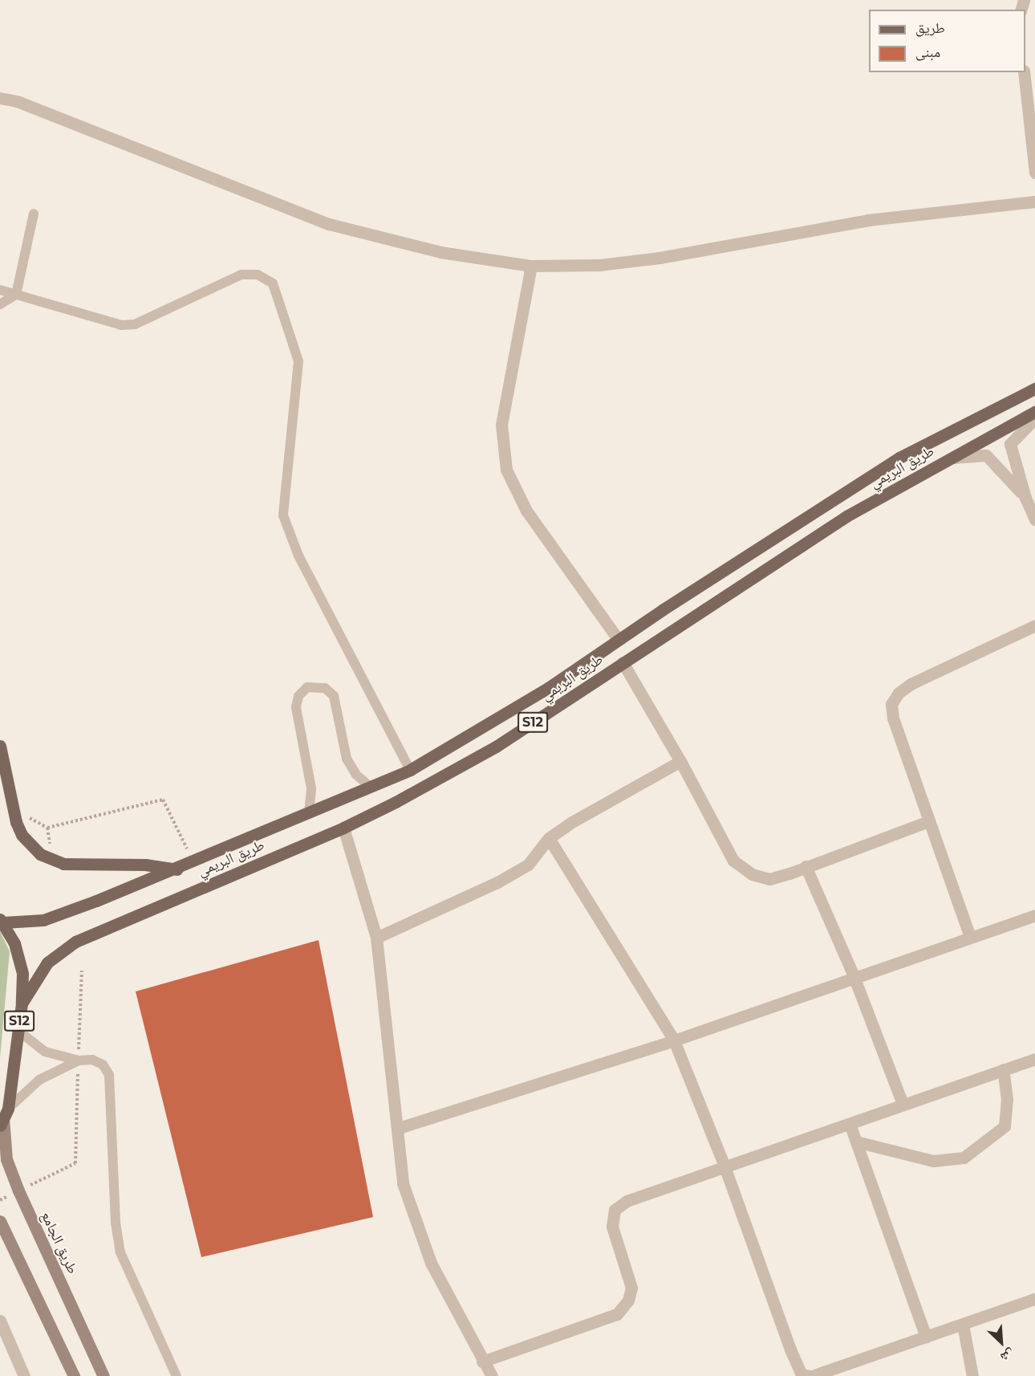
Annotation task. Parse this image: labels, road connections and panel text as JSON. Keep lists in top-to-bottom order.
{
  "streets": {
    "main road": ["طريق البريمي", "S12", "طريق الجامع"]
  },
  "crossings": [
    ["طريق البريمي", "S12"],
    ["S12", "طريق الجامع"]
  ],
  "legend": ["طريق", "مبنى"],
  "north": "bottom right"
}
